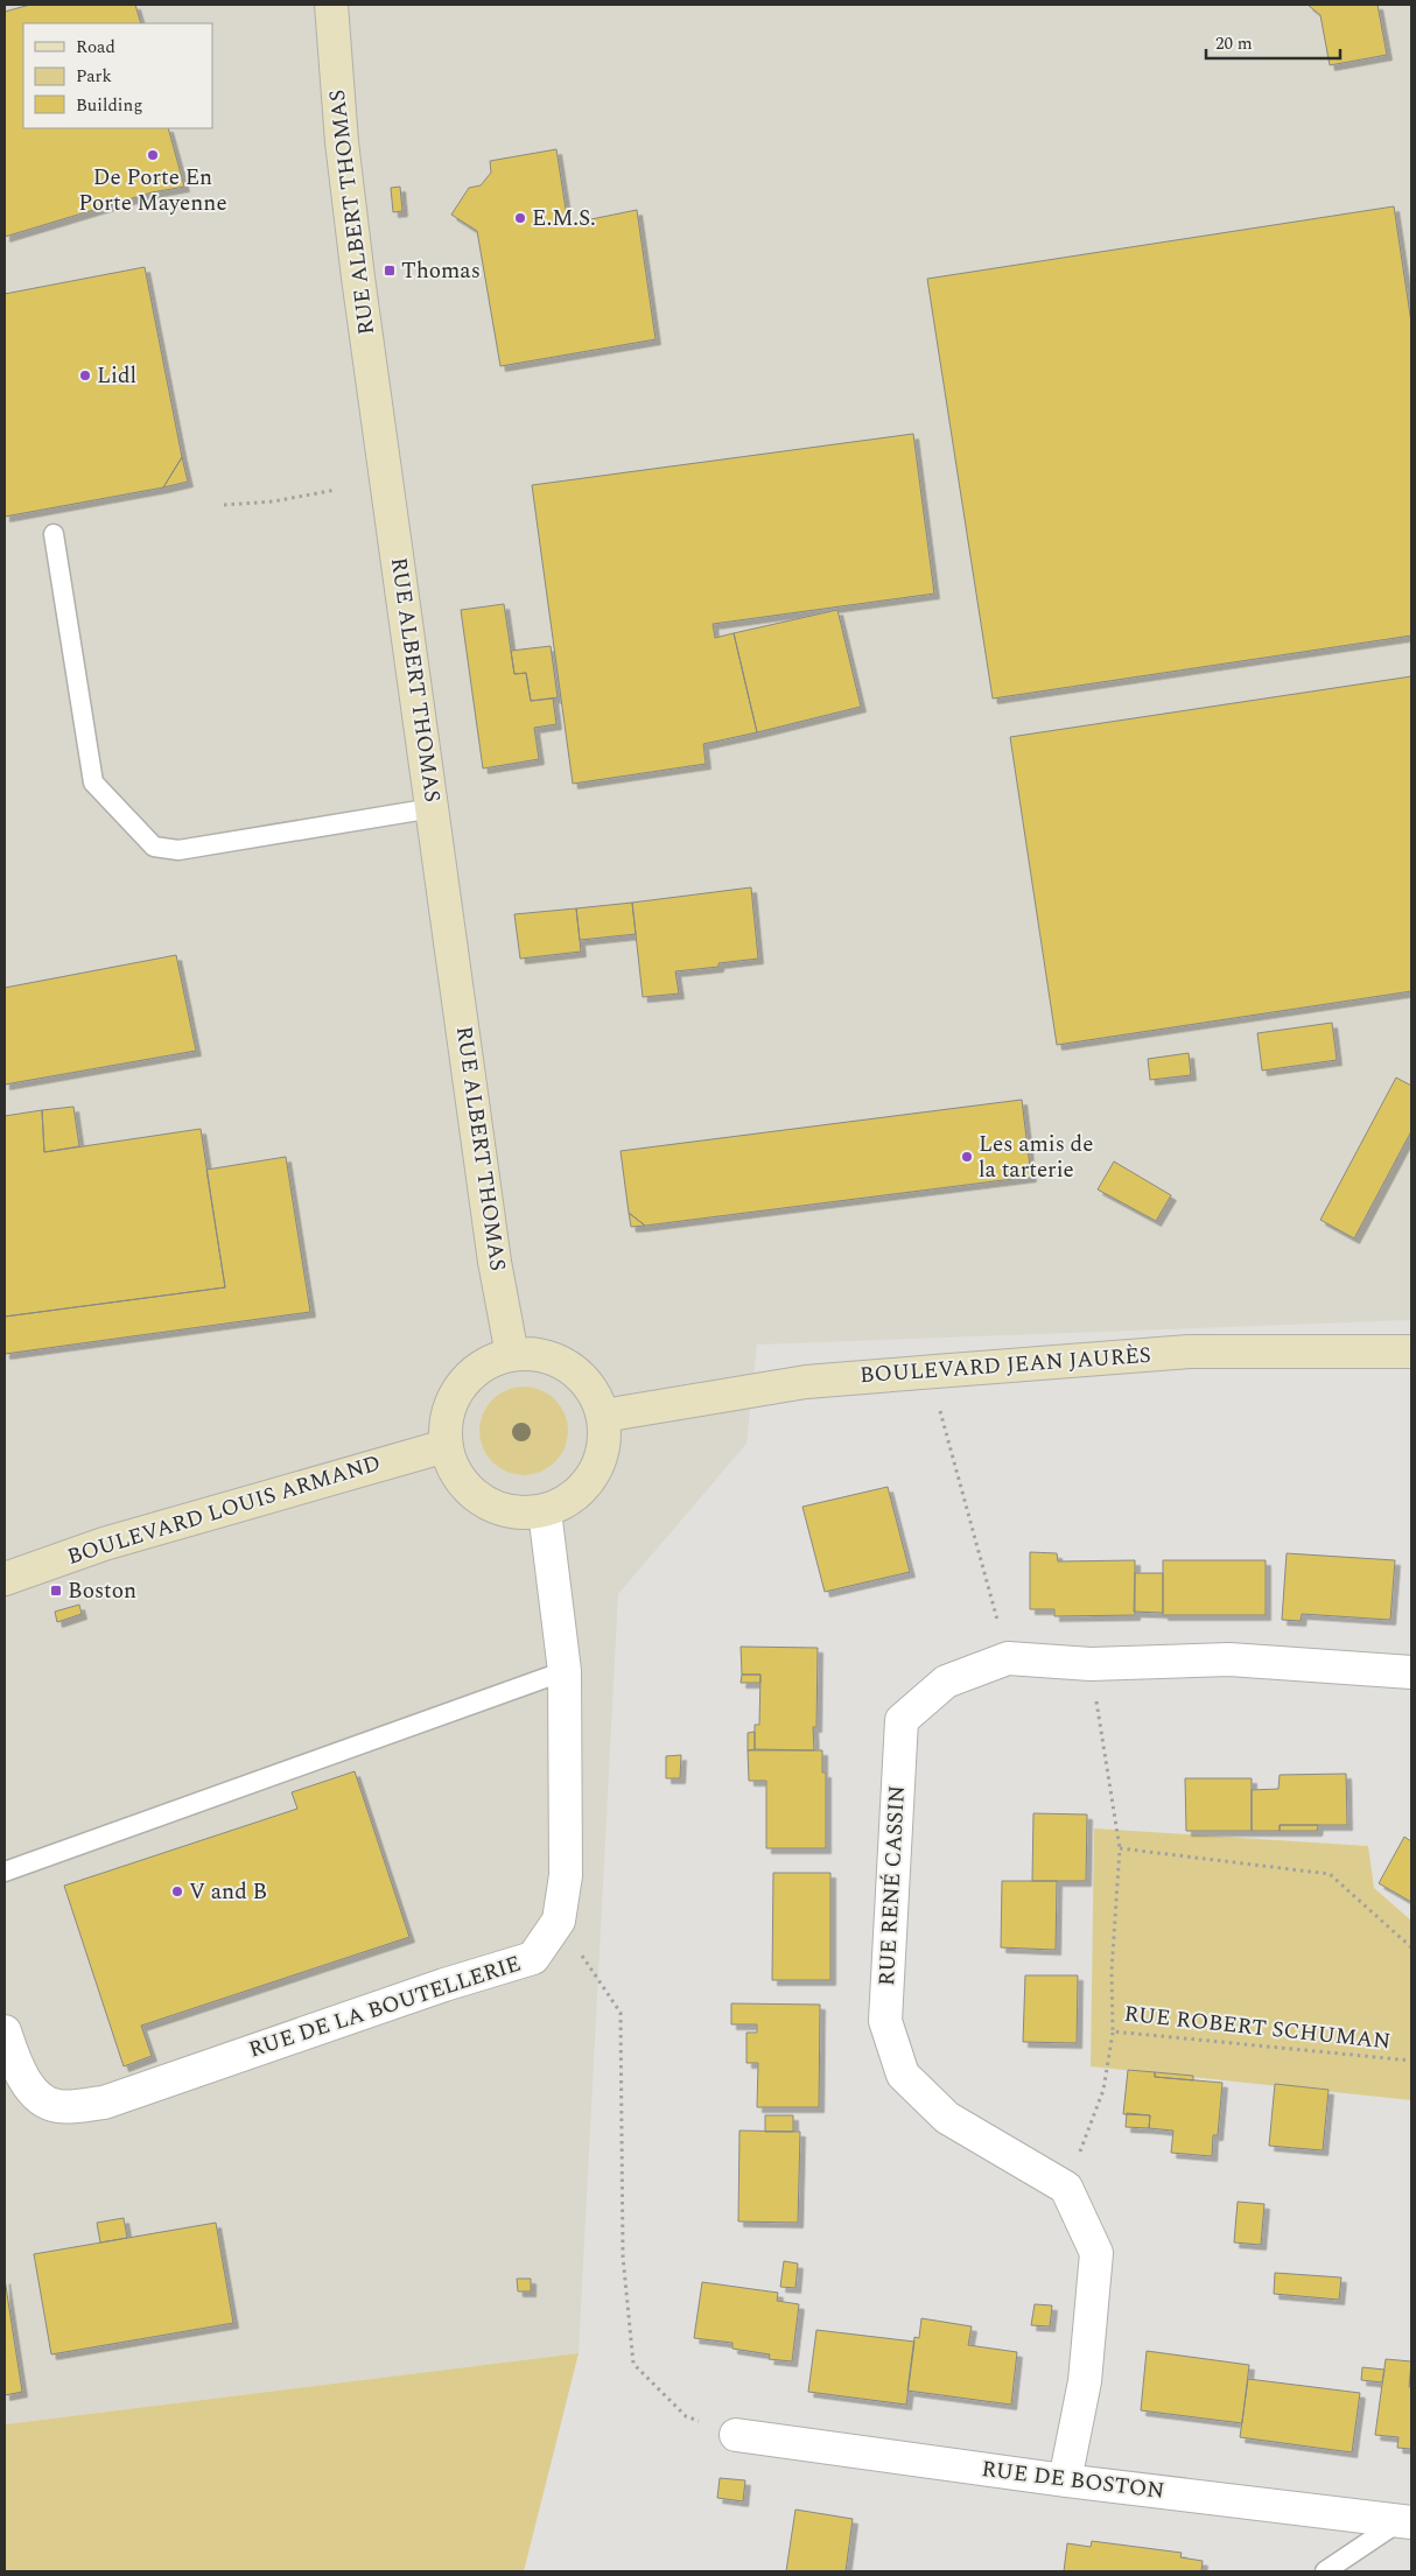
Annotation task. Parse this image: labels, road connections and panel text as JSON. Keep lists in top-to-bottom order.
{
  "streets": {
    "main road": ["RUE ALBERT THOMAS", "BOULEVARD JEAN JAURÈS", "BOULEVARD LOUIS ARMAND"],
    "street": ["RUE RENÉ CASSIN", "RUE DE LA BOUTELLERIE", "RUE DE BOSTON"],
    "path": ["RUE ROBERT SCHUMAN"]
  },
  "crossings": [
    ["RUE ALBERT THOMAS", "BOULEVARD JEAN JAURÈS"],
    ["RUE ALBERT THOMAS", "BOULEVARD LOUIS ARMAND"],
    ["RUE ALBERT THOMAS", "RUE DE LA BOUTELLERIE"],
    ["BOULEVARD JEAN JAURÈS", "BOULEVARD LOUIS ARMAND"],
    ["BOULEVARD JEAN JAURÈS", "RUE DE LA BOUTELLERIE"],
    ["BOULEVARD LOUIS ARMAND", "RUE DE LA BOUTELLERIE"],
    ["RUE RENÉ CASSIN", "RUE ROBERT SCHUMAN"]
  ],
  "places": {
    "other": [
      "De Porte En Porte Mayenne",
      "E.M.S.",
      "Lidl",
      "Les amis de la tarterie",
      "V and B"
    ],
    "transit": ["Thomas", "Boston"]
  },
  "legend": ["Road", "Park", "Building"],
  "scale_bar": "20 m"
}
